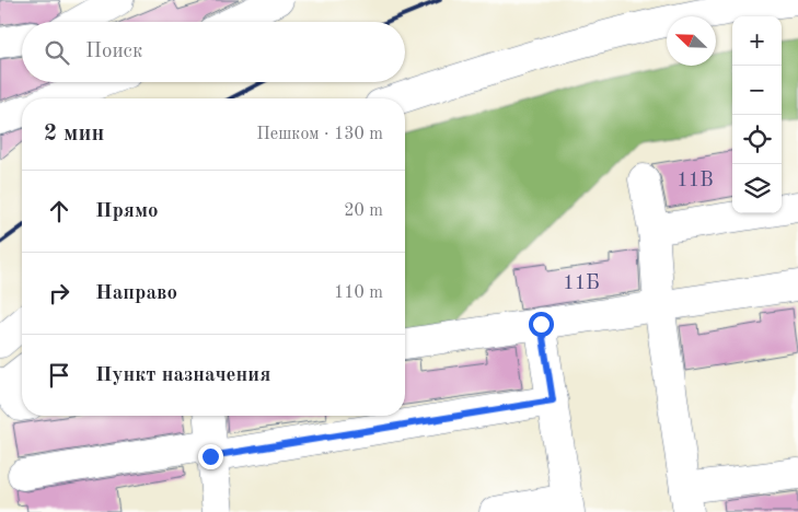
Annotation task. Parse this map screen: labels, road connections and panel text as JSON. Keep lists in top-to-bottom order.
{
  "house_numbers": ["11В", "11Б"],
  "north": "top left",
  "page": {
    "map_buttons": ["+", "−"],
    "search": "Поиск",
    "heading": ["2 мин", "Пешком · 130 m"],
    "list": [
      ["Прямо", "20 m"],
      ["Направо", "110 m"],
      "Пункт назначения"
    ]
  }
}
